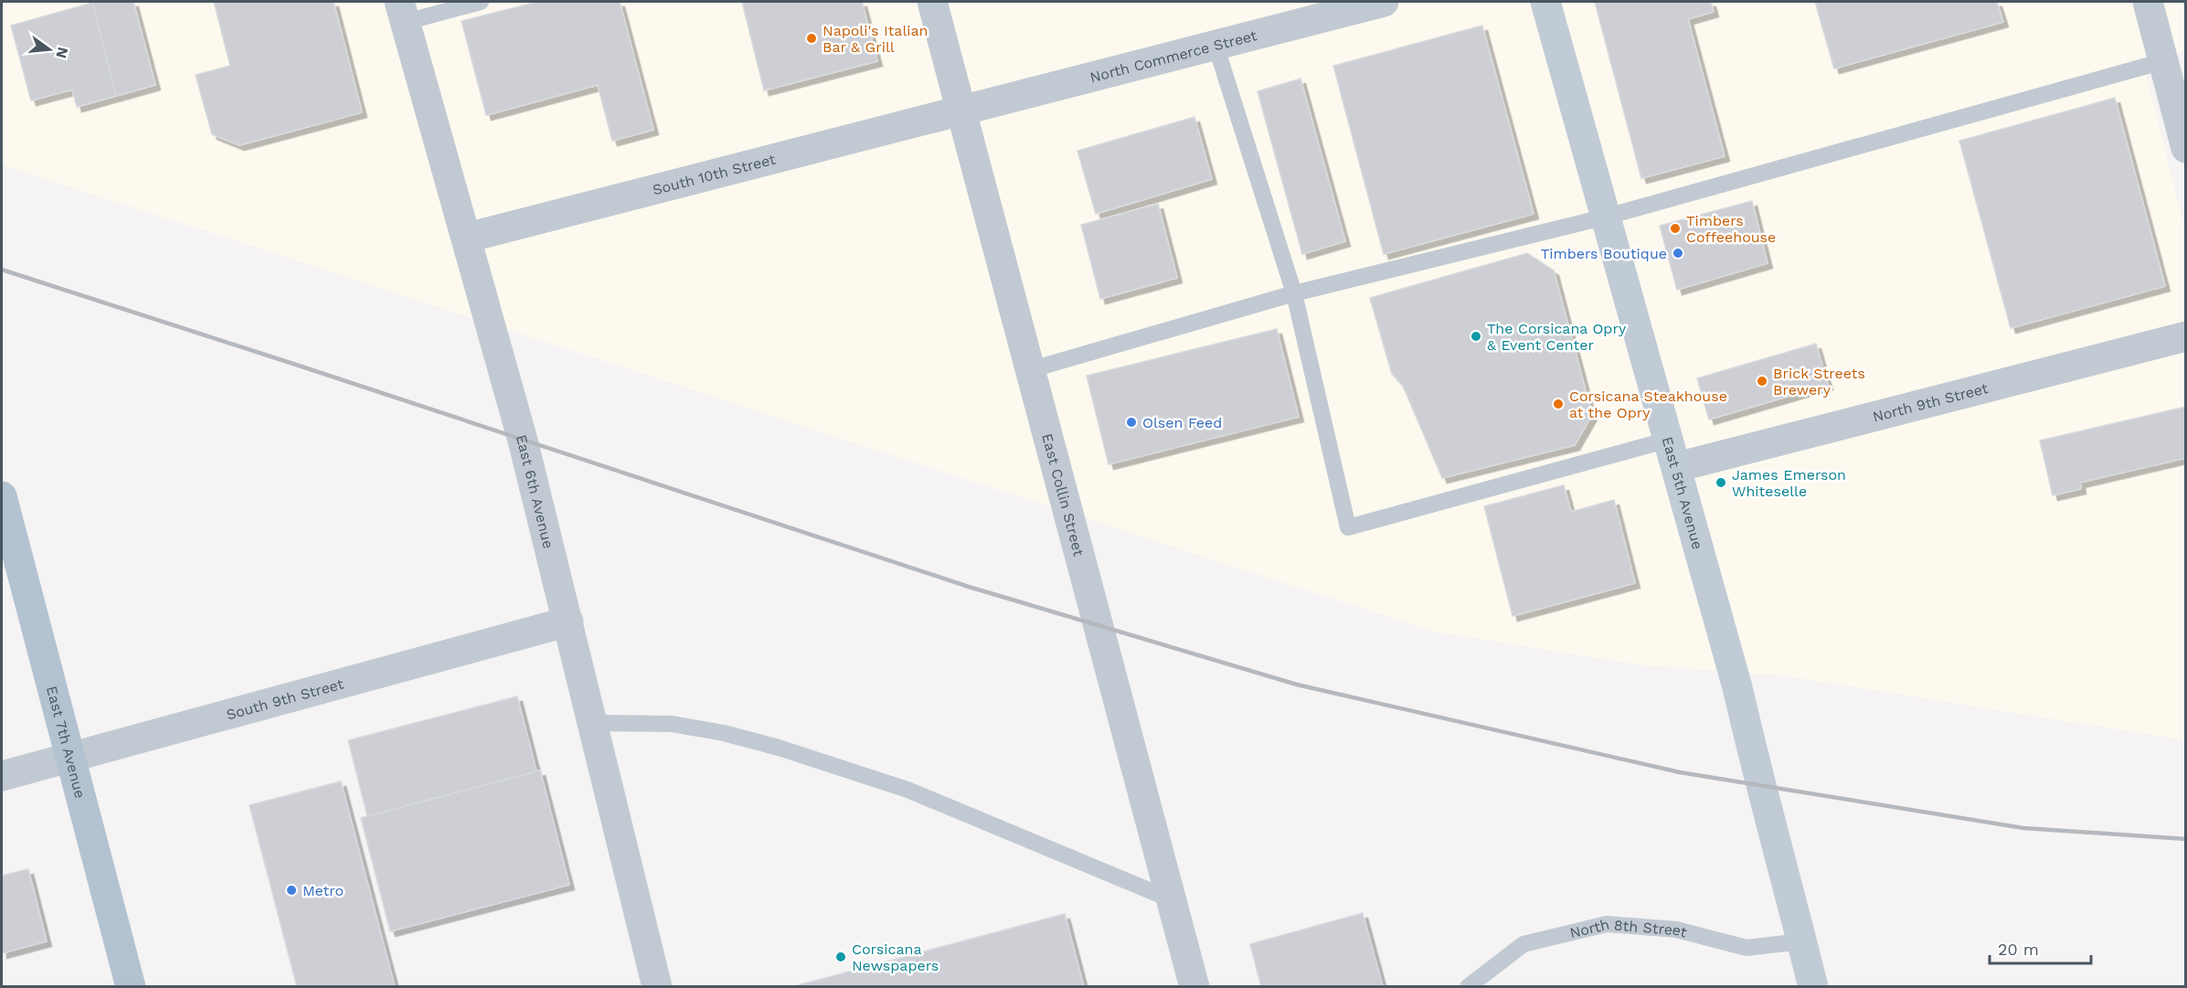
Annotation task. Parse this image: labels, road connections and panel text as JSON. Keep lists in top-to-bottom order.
{
  "streets": {
    "main road": ["East 7th Avenue"],
    "street": [
      "North Commerce Street",
      "South 10th Street",
      "North 9th Street",
      "East 6th Avenue",
      "East 5th Avenue",
      "East Collin Street",
      "South 9th Street"
    ],
    "lane": ["North 8th Street"]
  },
  "crossings": [
    ["North Commerce Street", "South 10th Street"],
    ["North Commerce Street", "East Collin Street"],
    ["South 10th Street", "East 6th Avenue"],
    ["South 10th Street", "East Collin Street"],
    ["North 9th Street", "East 5th Avenue"],
    ["East 6th Avenue", "South 9th Street"],
    ["East 5th Avenue", "North 8th Street"],
    ["South 9th Street", "East 7th Avenue"]
  ],
  "places": [
    "Napoli's Italian Bar & Grill",
    "Timbers Coffeehouse",
    "Timbers Boutique",
    "The Corsicana Opry & Event Center",
    "Brick Streets Brewery",
    "Corsicana Steakhouse at the Opry",
    "Olsen Feed",
    "James Emerson Whiteselle",
    "Metro",
    "Corsicana Newspapers"
  ],
  "scale_bar": "20 m",
  "north": "right"
}
